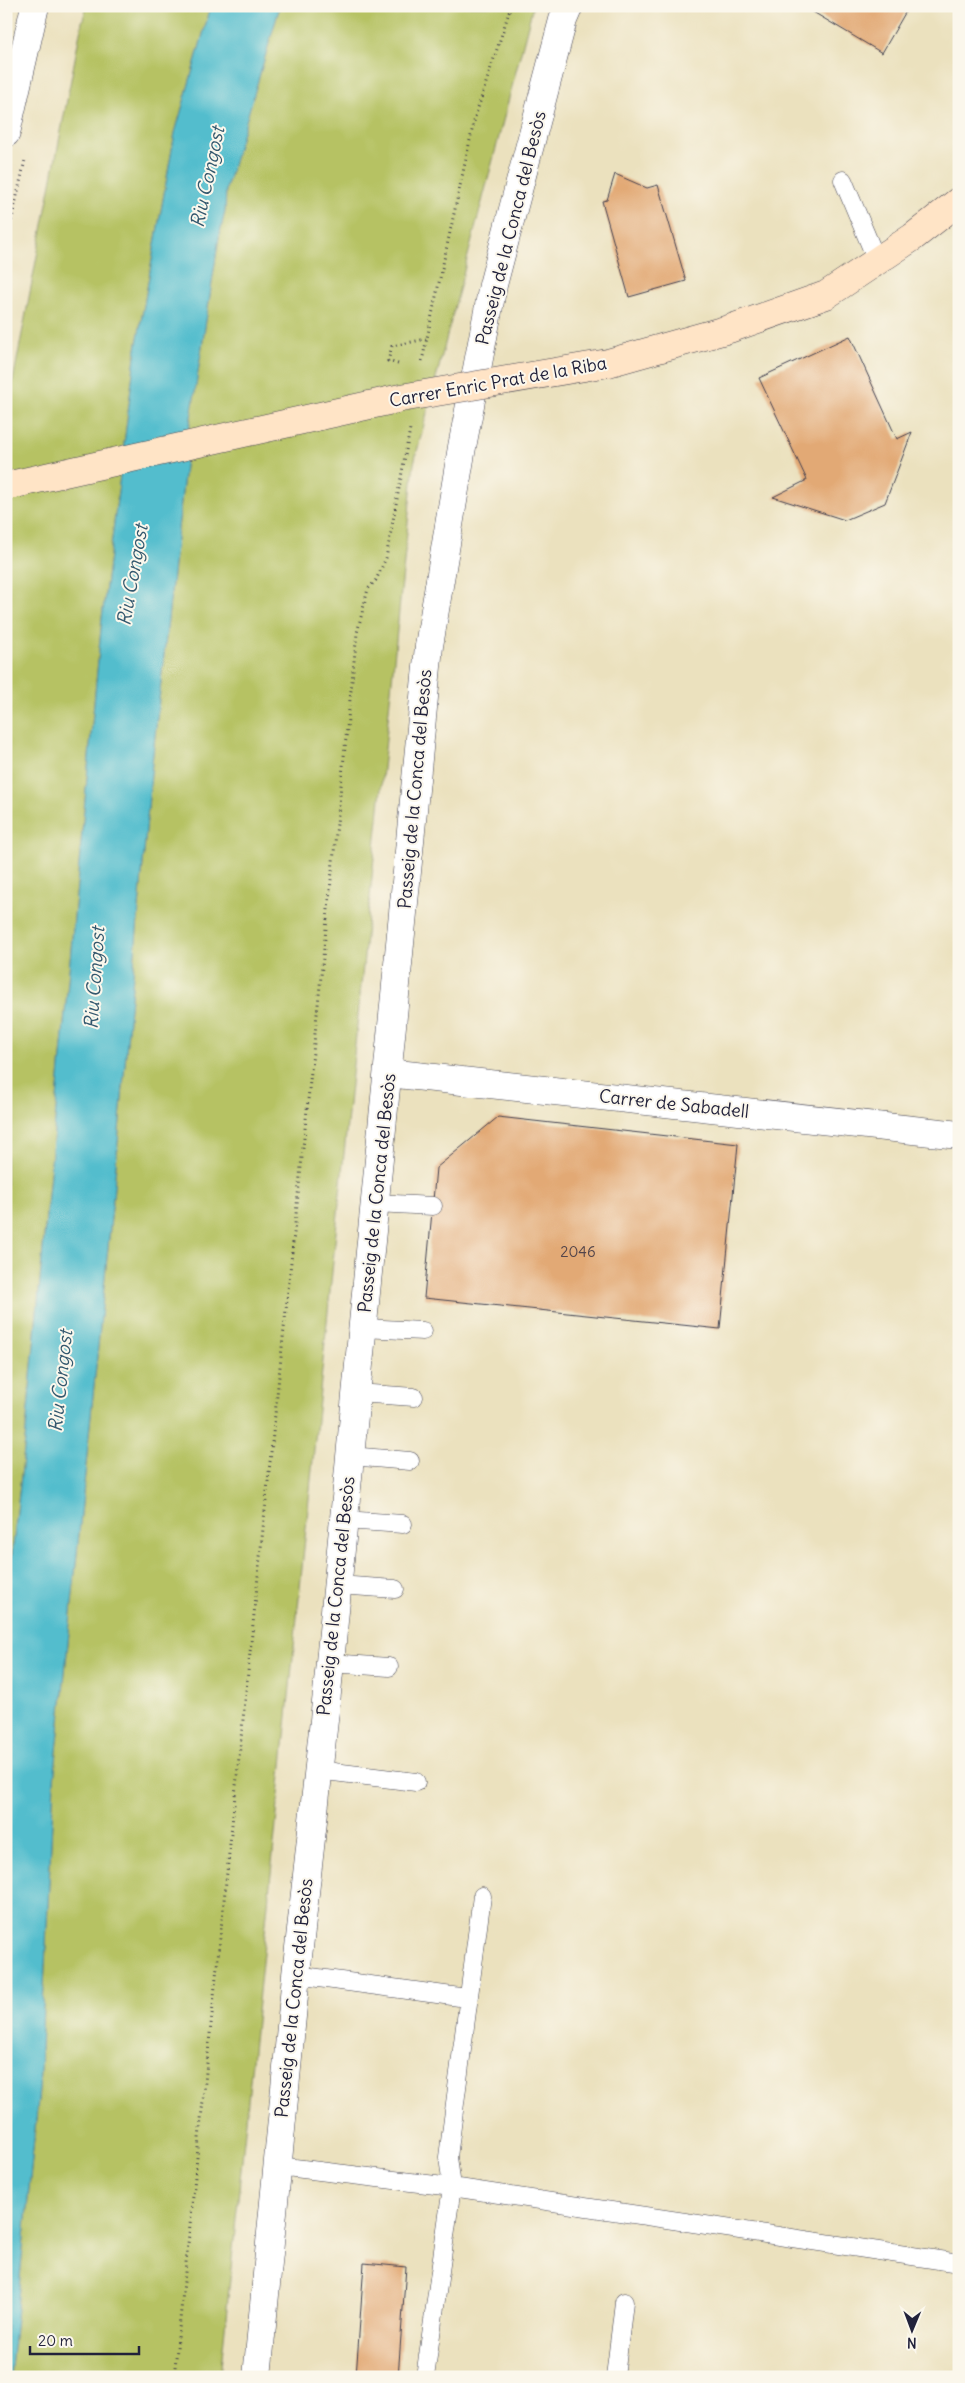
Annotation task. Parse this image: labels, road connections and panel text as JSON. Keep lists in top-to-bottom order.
{
  "streets": {
    "street": ["Passeig de la Conca del Besòs", "Carrer Enric Prat de la Riba", "Carrer de Sabadell"]
  },
  "crossings": [
    ["Passeig de la Conca del Besòs", "Carrer de Sabadell"]
  ],
  "water": ["Riu Congost"],
  "house_numbers": ["2046"],
  "scale_bar": "20 m",
  "north": "bottom"
}
